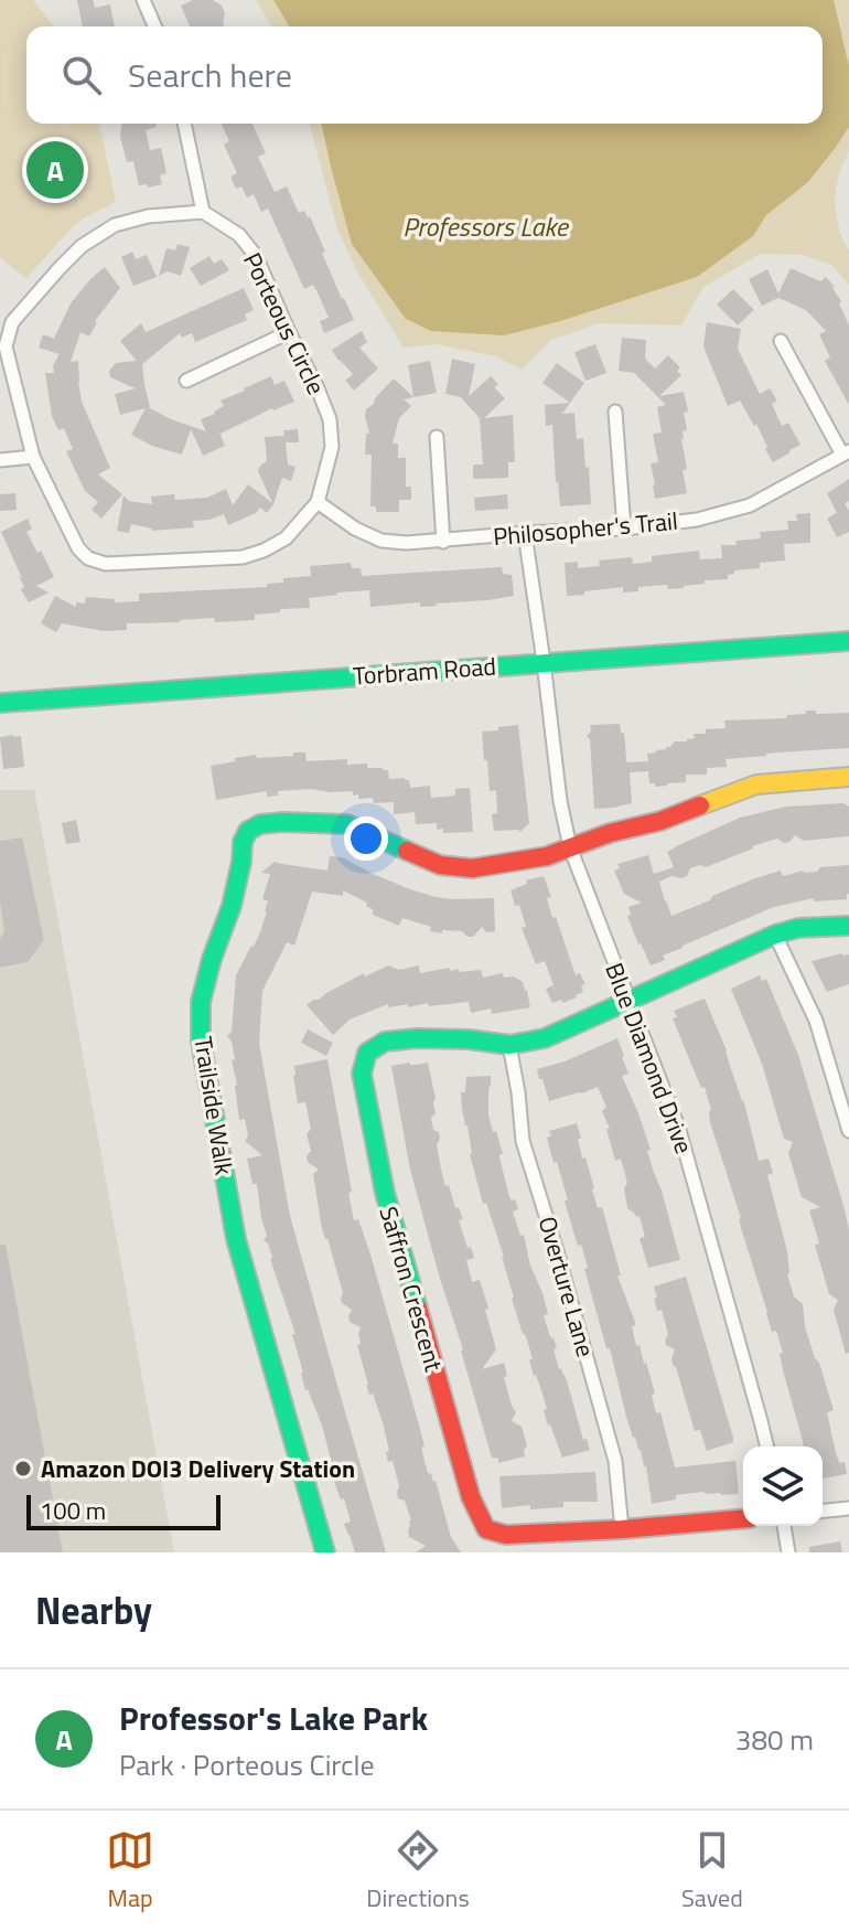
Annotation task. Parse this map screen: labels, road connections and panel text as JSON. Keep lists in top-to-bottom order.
{
  "streets": {
    "street": [
      "Porteous Circle",
      "Philosopher's Trail",
      "Torbram Road",
      "Blue Diamond Drive",
      "Trailside Walk",
      "Overture Lane",
      "Saffron Crescent"
    ]
  },
  "crossings": [
    ["Porteous Circle", "Philosopher's Trail"],
    ["Philosopher's Trail", "Blue Diamond Drive"],
    ["Torbram Road", "Blue Diamond Drive"],
    ["Blue Diamond Drive", "Trailside Walk"],
    ["Blue Diamond Drive", "Saffron Crescent"],
    ["Overture Lane", "Saffron Crescent"]
  ],
  "water": ["Professors Lake"],
  "places": ["Amazon DOI3 Delivery Station"],
  "scale_bar": "100 m",
  "page": {
    "search": "Search here",
    "pins": "A",
    "scale": "100 m",
    "heading": "Nearby",
    "list": [
      {
        "mark": "A",
        "name": "Professor's Lake Park",
        "note": "Park · Porteous Circle",
        "value": "380 m"
      }
    ],
    "nav": ["Map", "Directions", "Saved"]
  }
}
